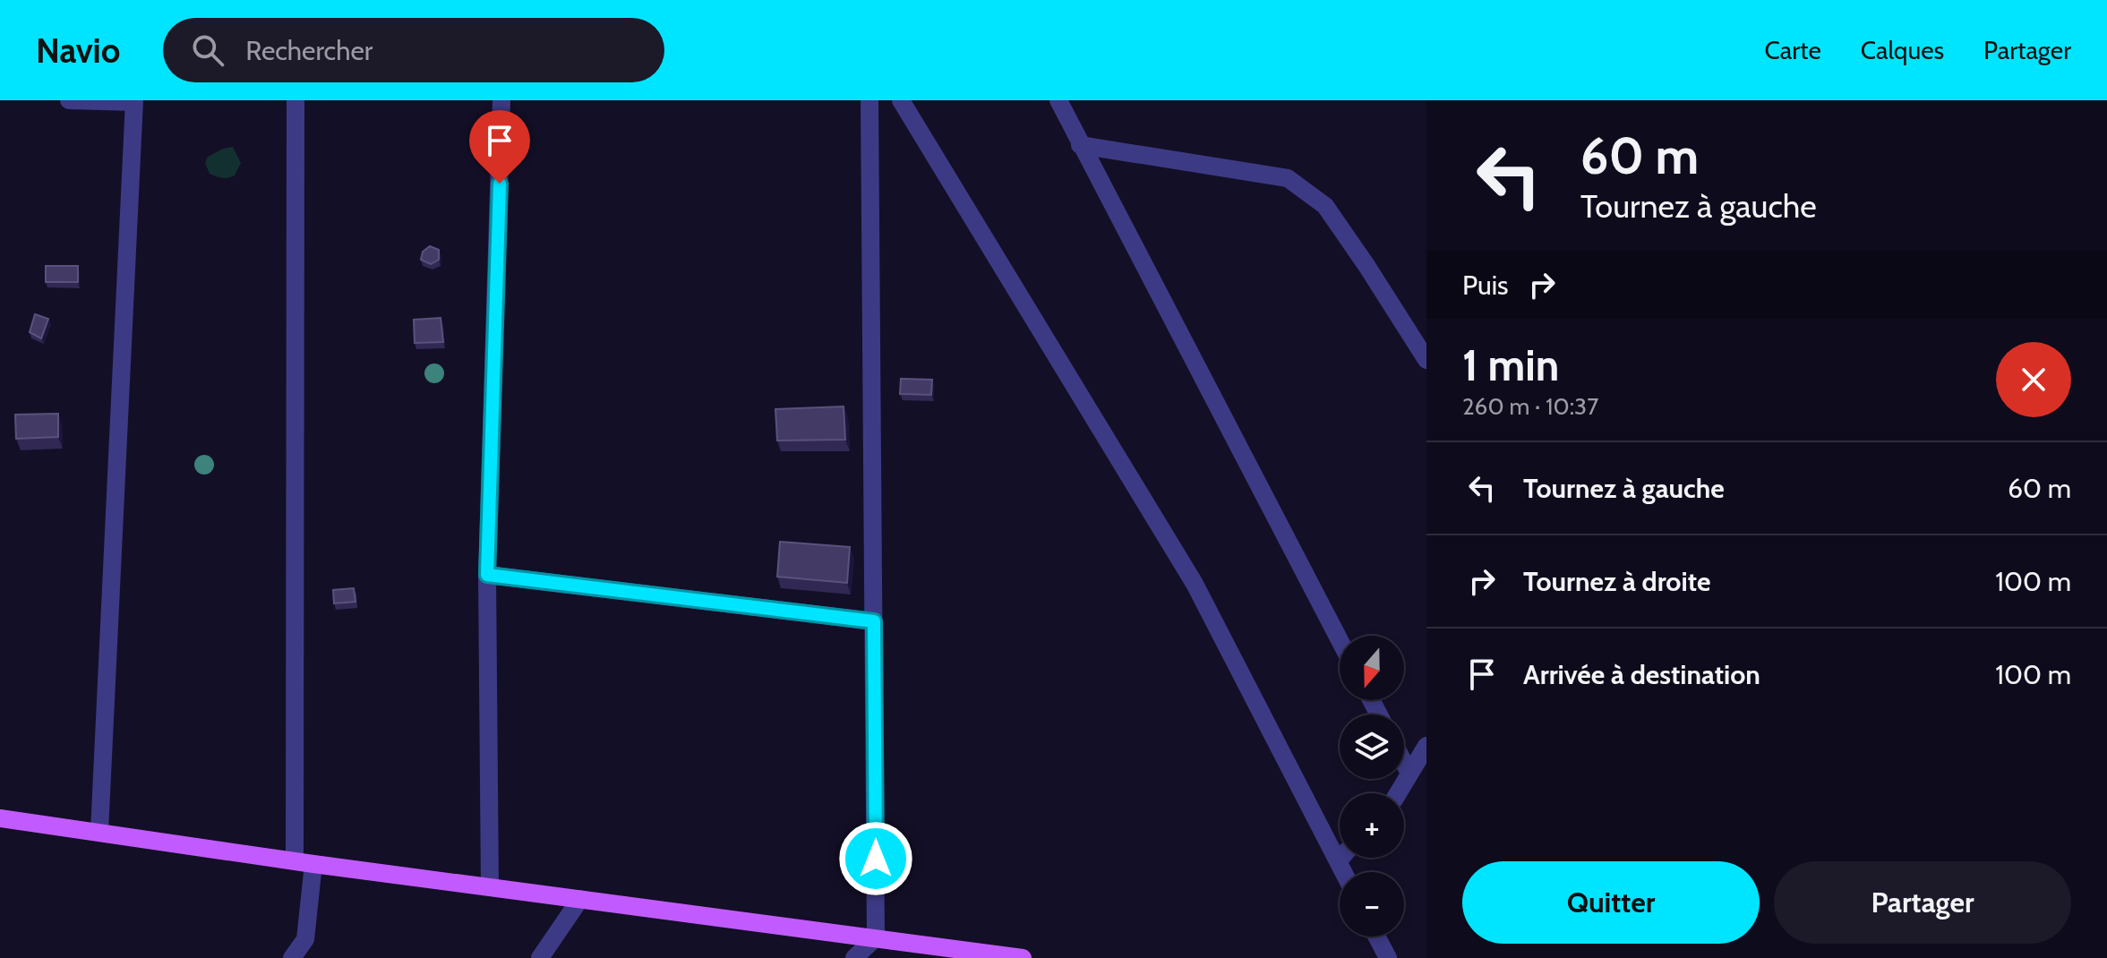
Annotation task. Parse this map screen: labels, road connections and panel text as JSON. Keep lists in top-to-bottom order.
{
  "north": "bottom",
  "page": {
    "header": "Navio",
    "search": "Rechercher",
    "nav": ["Carte", "Calques", "Partager"],
    "turn": ["60 m", "Tournez à gauche"],
    "then": "Puis",
    "heading": ["1 min", "260 m · 10:37"],
    "list": [
      {
        "name": "Tournez à gauche",
        "value": "60 m"
      },
      {
        "name": "Tournez à droite",
        "value": "100 m"
      },
      {
        "name": "Arrivée à destination",
        "value": "100 m"
      }
    ],
    "map_buttons": ["+", "−"],
    "buttons": ["Quitter", "Partager"]
  }
}
